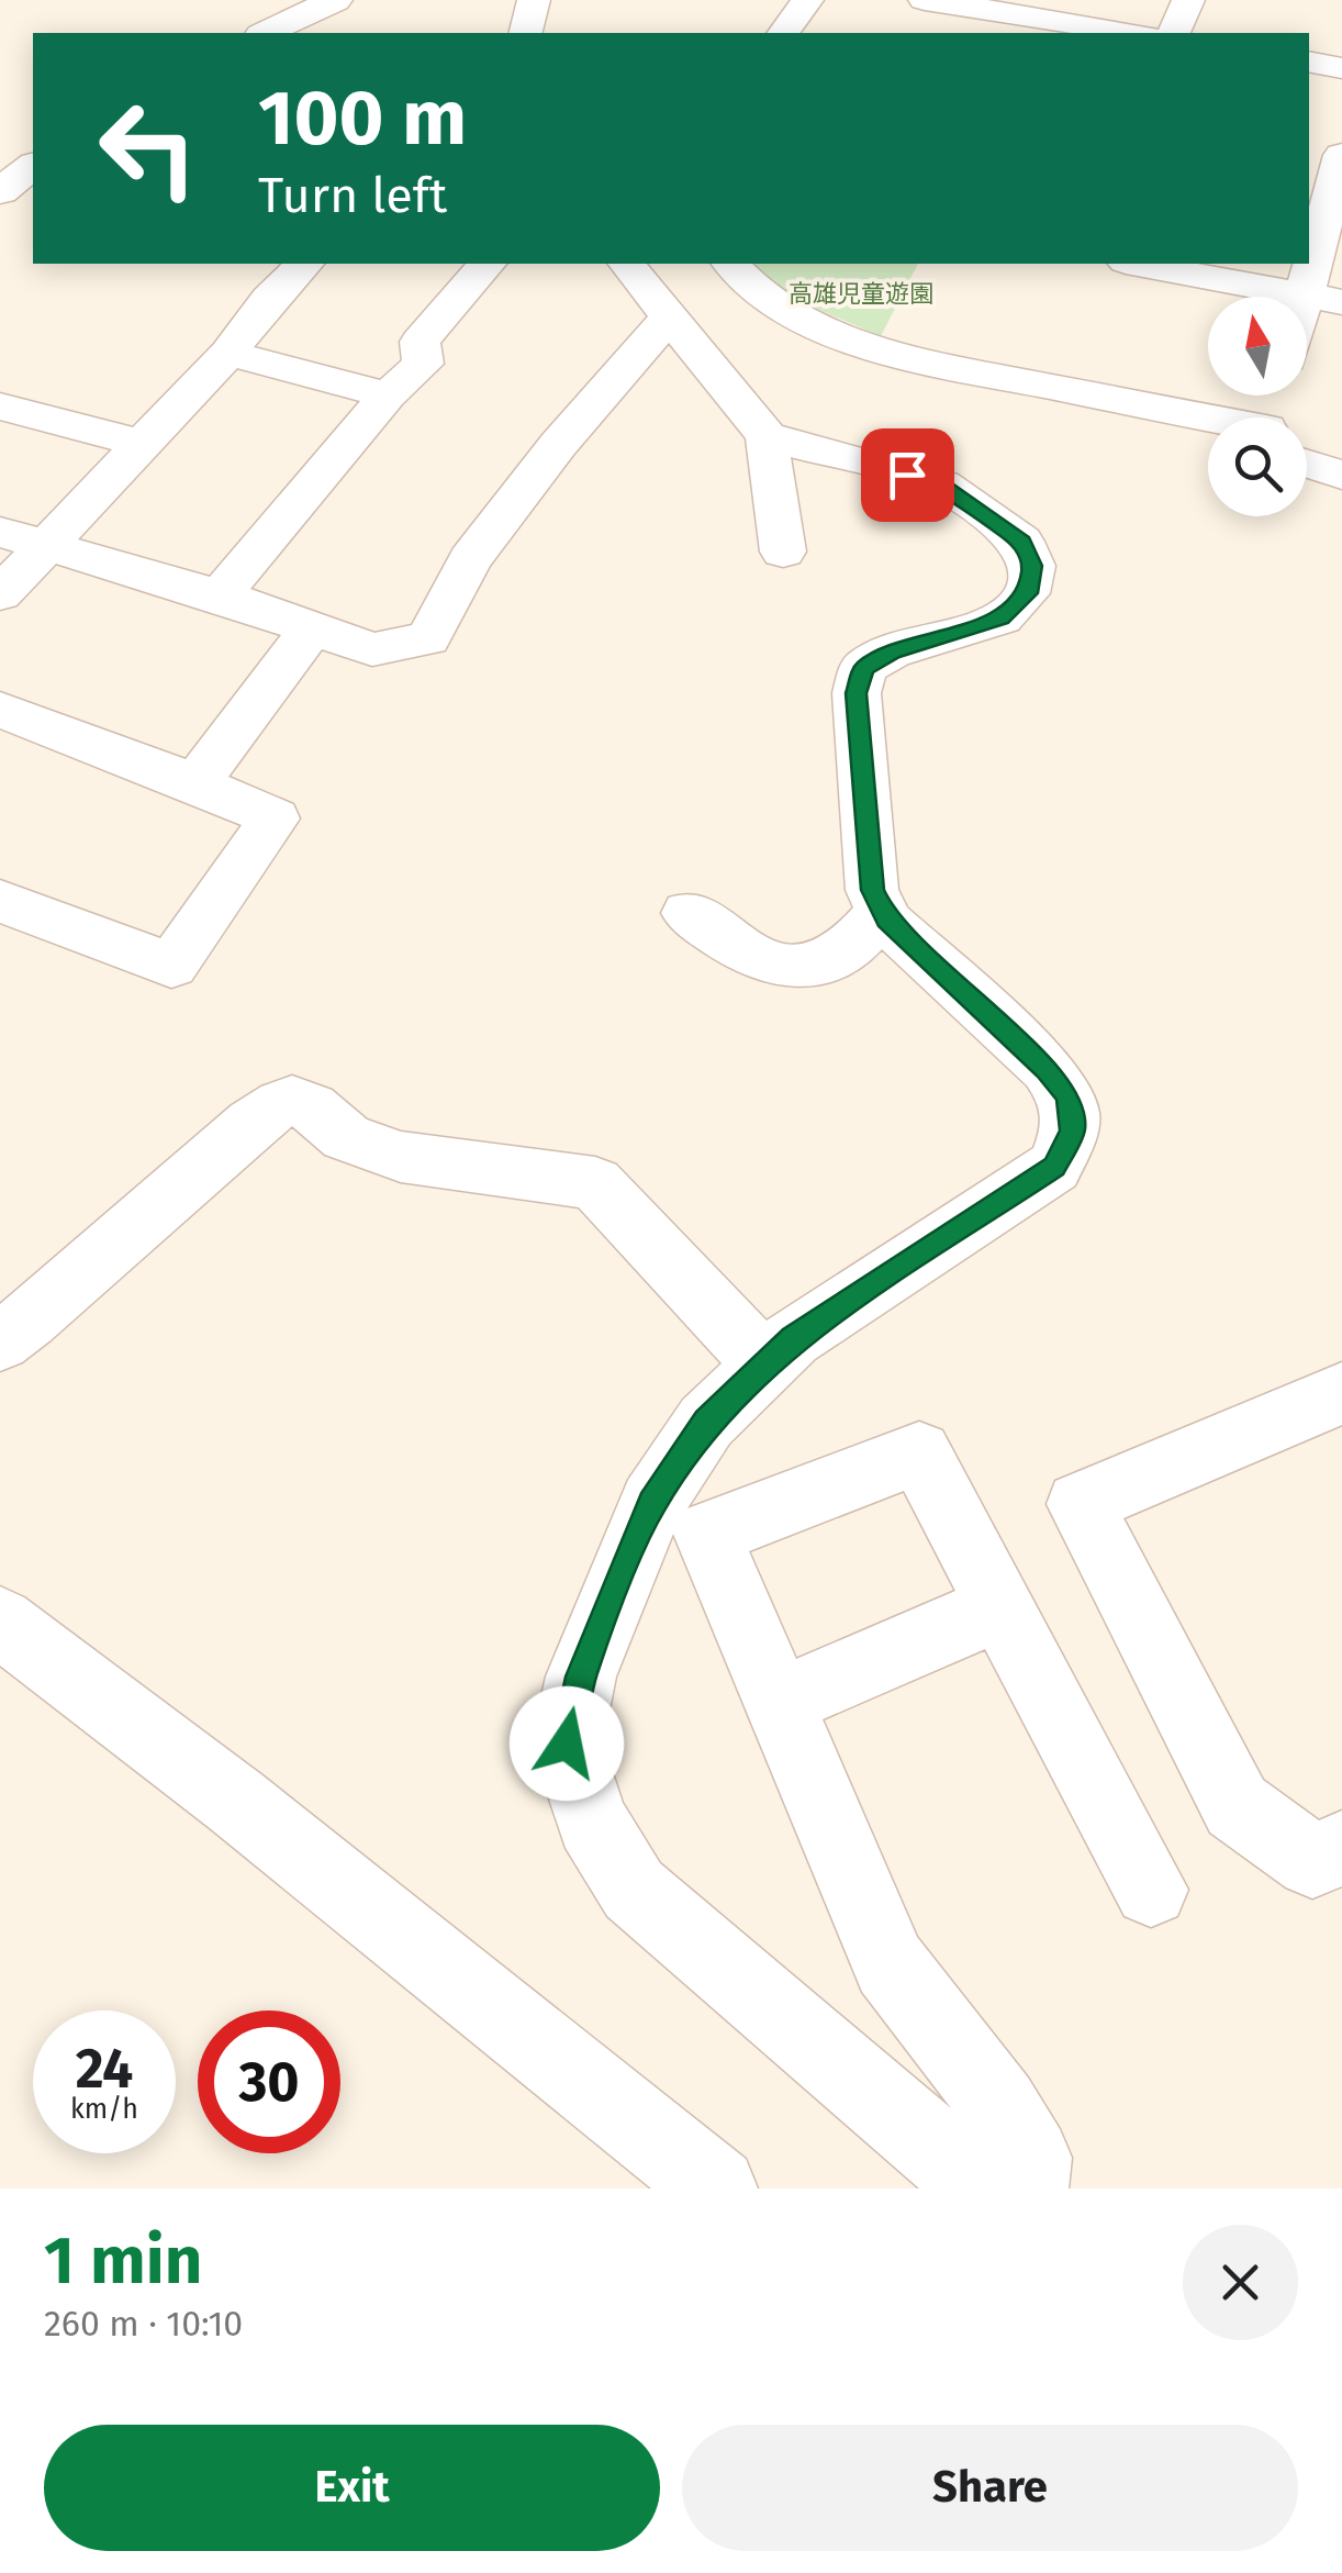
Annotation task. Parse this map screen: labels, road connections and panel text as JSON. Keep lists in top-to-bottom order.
{
  "parks": ["高雄児童遊園"],
  "north": "top",
  "page": {
    "turn": ["100 m", "Turn left"],
    "speed": "24 km/h",
    "limit": "30",
    "heading": ["1 min", "260 m · 10:10"],
    "buttons": ["Exit", "Share"]
  }
}
